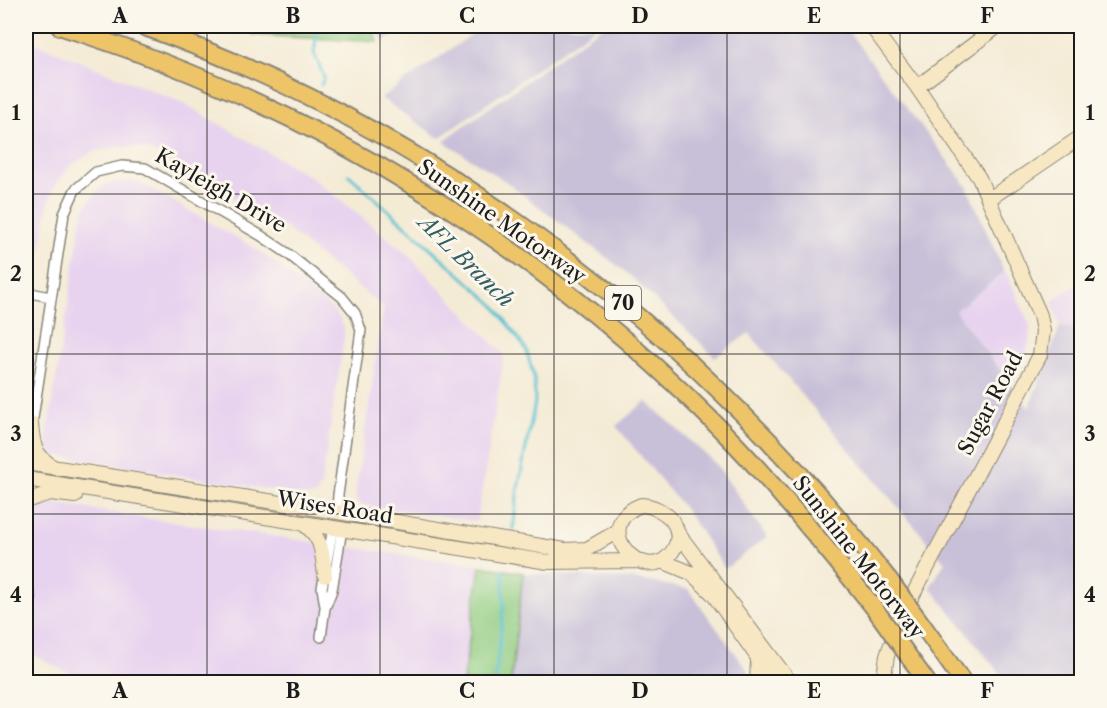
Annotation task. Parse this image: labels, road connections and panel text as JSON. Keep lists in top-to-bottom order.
{
  "streets": {
    "highway": ["Sunshine Motorway", "70"],
    "main road": ["Kayleigh Drive", "Sugar Road", "Wises Road"]
  },
  "crossings": [
    ["Kayleigh Drive", "Wises Road"]
  ],
  "water": ["AFL Branch"],
  "grid": {
    "columns": [
      "A",
      "B",
      "C",
      "D",
      "E",
      "F"
    ],
    "rows": [
      "1",
      "2",
      "3",
      "4"
    ]
  }
}
